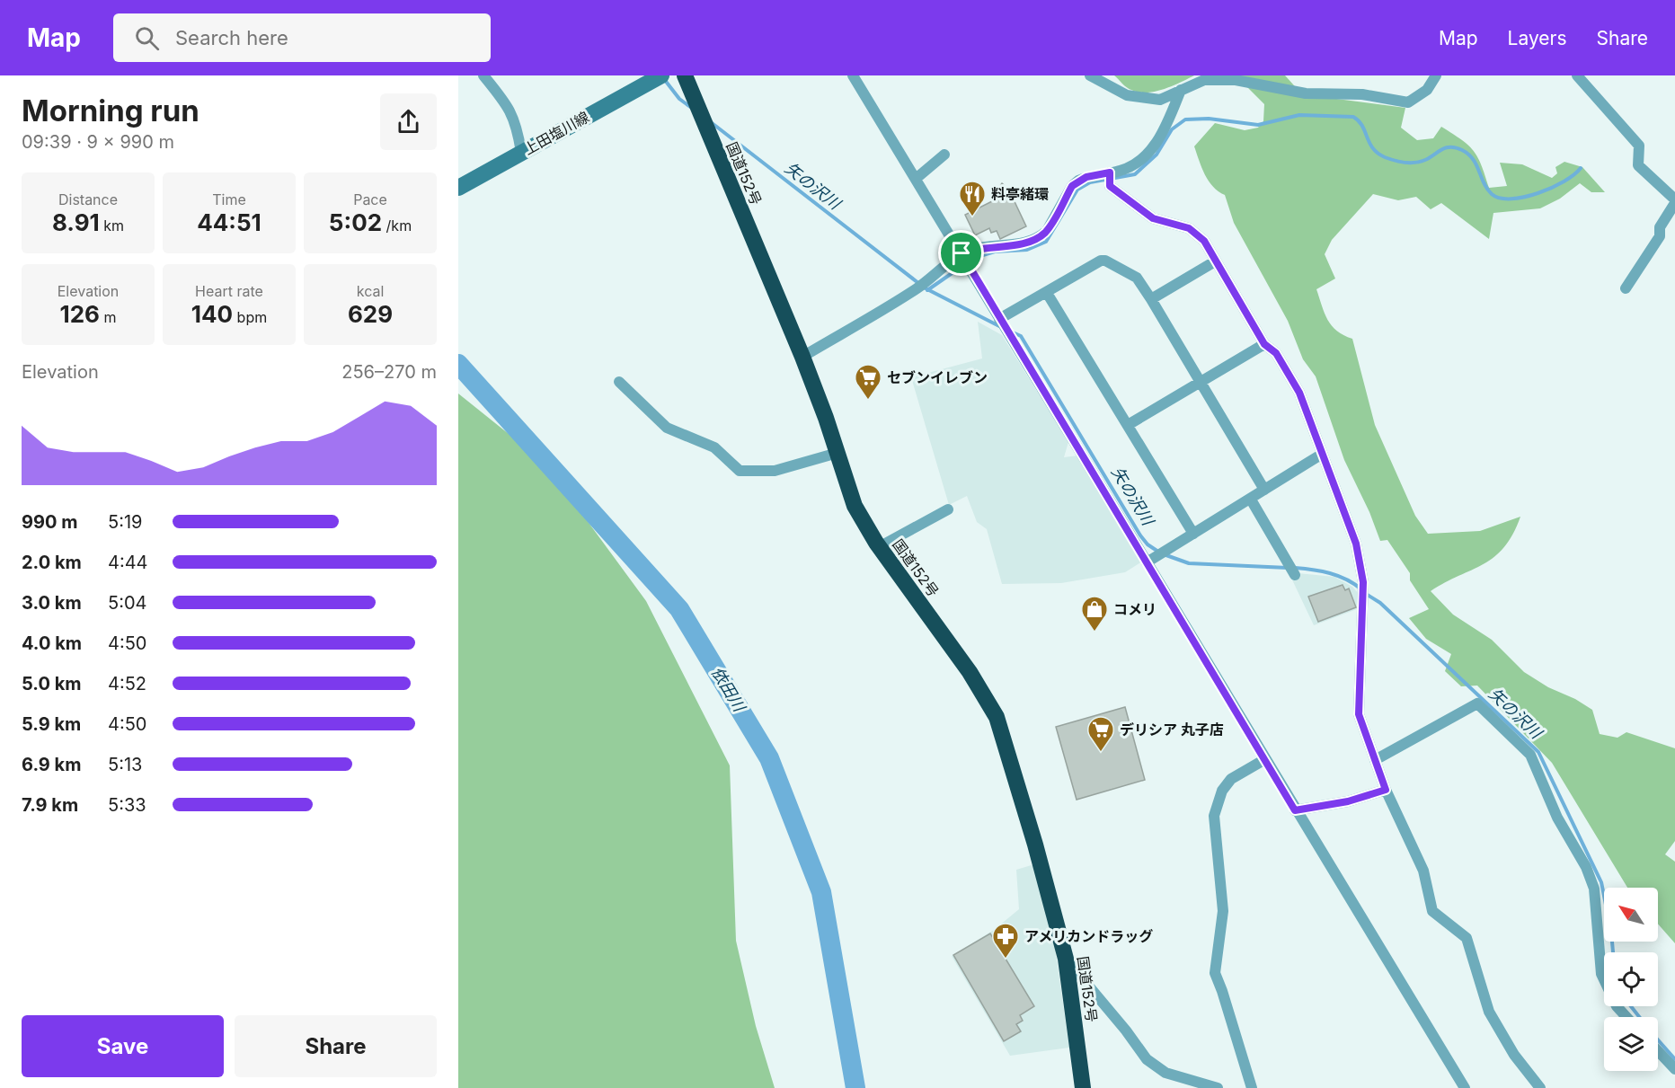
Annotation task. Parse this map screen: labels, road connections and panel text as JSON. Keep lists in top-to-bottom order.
{
  "streets": {
    "highway": ["国道152号"],
    "main road": ["上田塩川線"]
  },
  "water": ["矢の沢川", "依田川"],
  "places": {
    "restaurant": ["料亭緒環"],
    "supermarket": ["セブンイレブン", "デリシア 丸子店"],
    "shop": ["コメリ"],
    "pharmacy": ["アメリカンドラッグ"]
  },
  "north": "top left",
  "page": {
    "header": "Map",
    "search": "Search here",
    "nav": ["Map", "Layers", "Share"],
    "heading": ["Morning run", "09:39 · 9 × 990 m"],
    "stats": [
      ["Distance", "8.91 km"],
      ["Time", "44:51"],
      ["Pace", "5:02 /km"],
      ["Elevation", "126 m"],
      ["Heart rate", "140 bpm"],
      ["kcal", "629"]
    ],
    "chart": ["Elevation", "256–270 m"],
    "list": [
      {
        "name": "990 m",
        "note": "5:19"
      },
      {
        "name": "2.0 km",
        "note": "4:44"
      },
      {
        "name": "3.0 km",
        "note": "5:04"
      },
      {
        "name": "4.0 km",
        "note": "4:50"
      },
      {
        "name": "5.0 km",
        "note": "4:52"
      },
      {
        "name": "5.9 km",
        "note": "4:50"
      },
      {
        "name": "6.9 km",
        "note": "5:13"
      },
      {
        "name": "7.9 km",
        "note": "5:33"
      }
    ],
    "buttons": ["Save", "Share"]
  }
}
